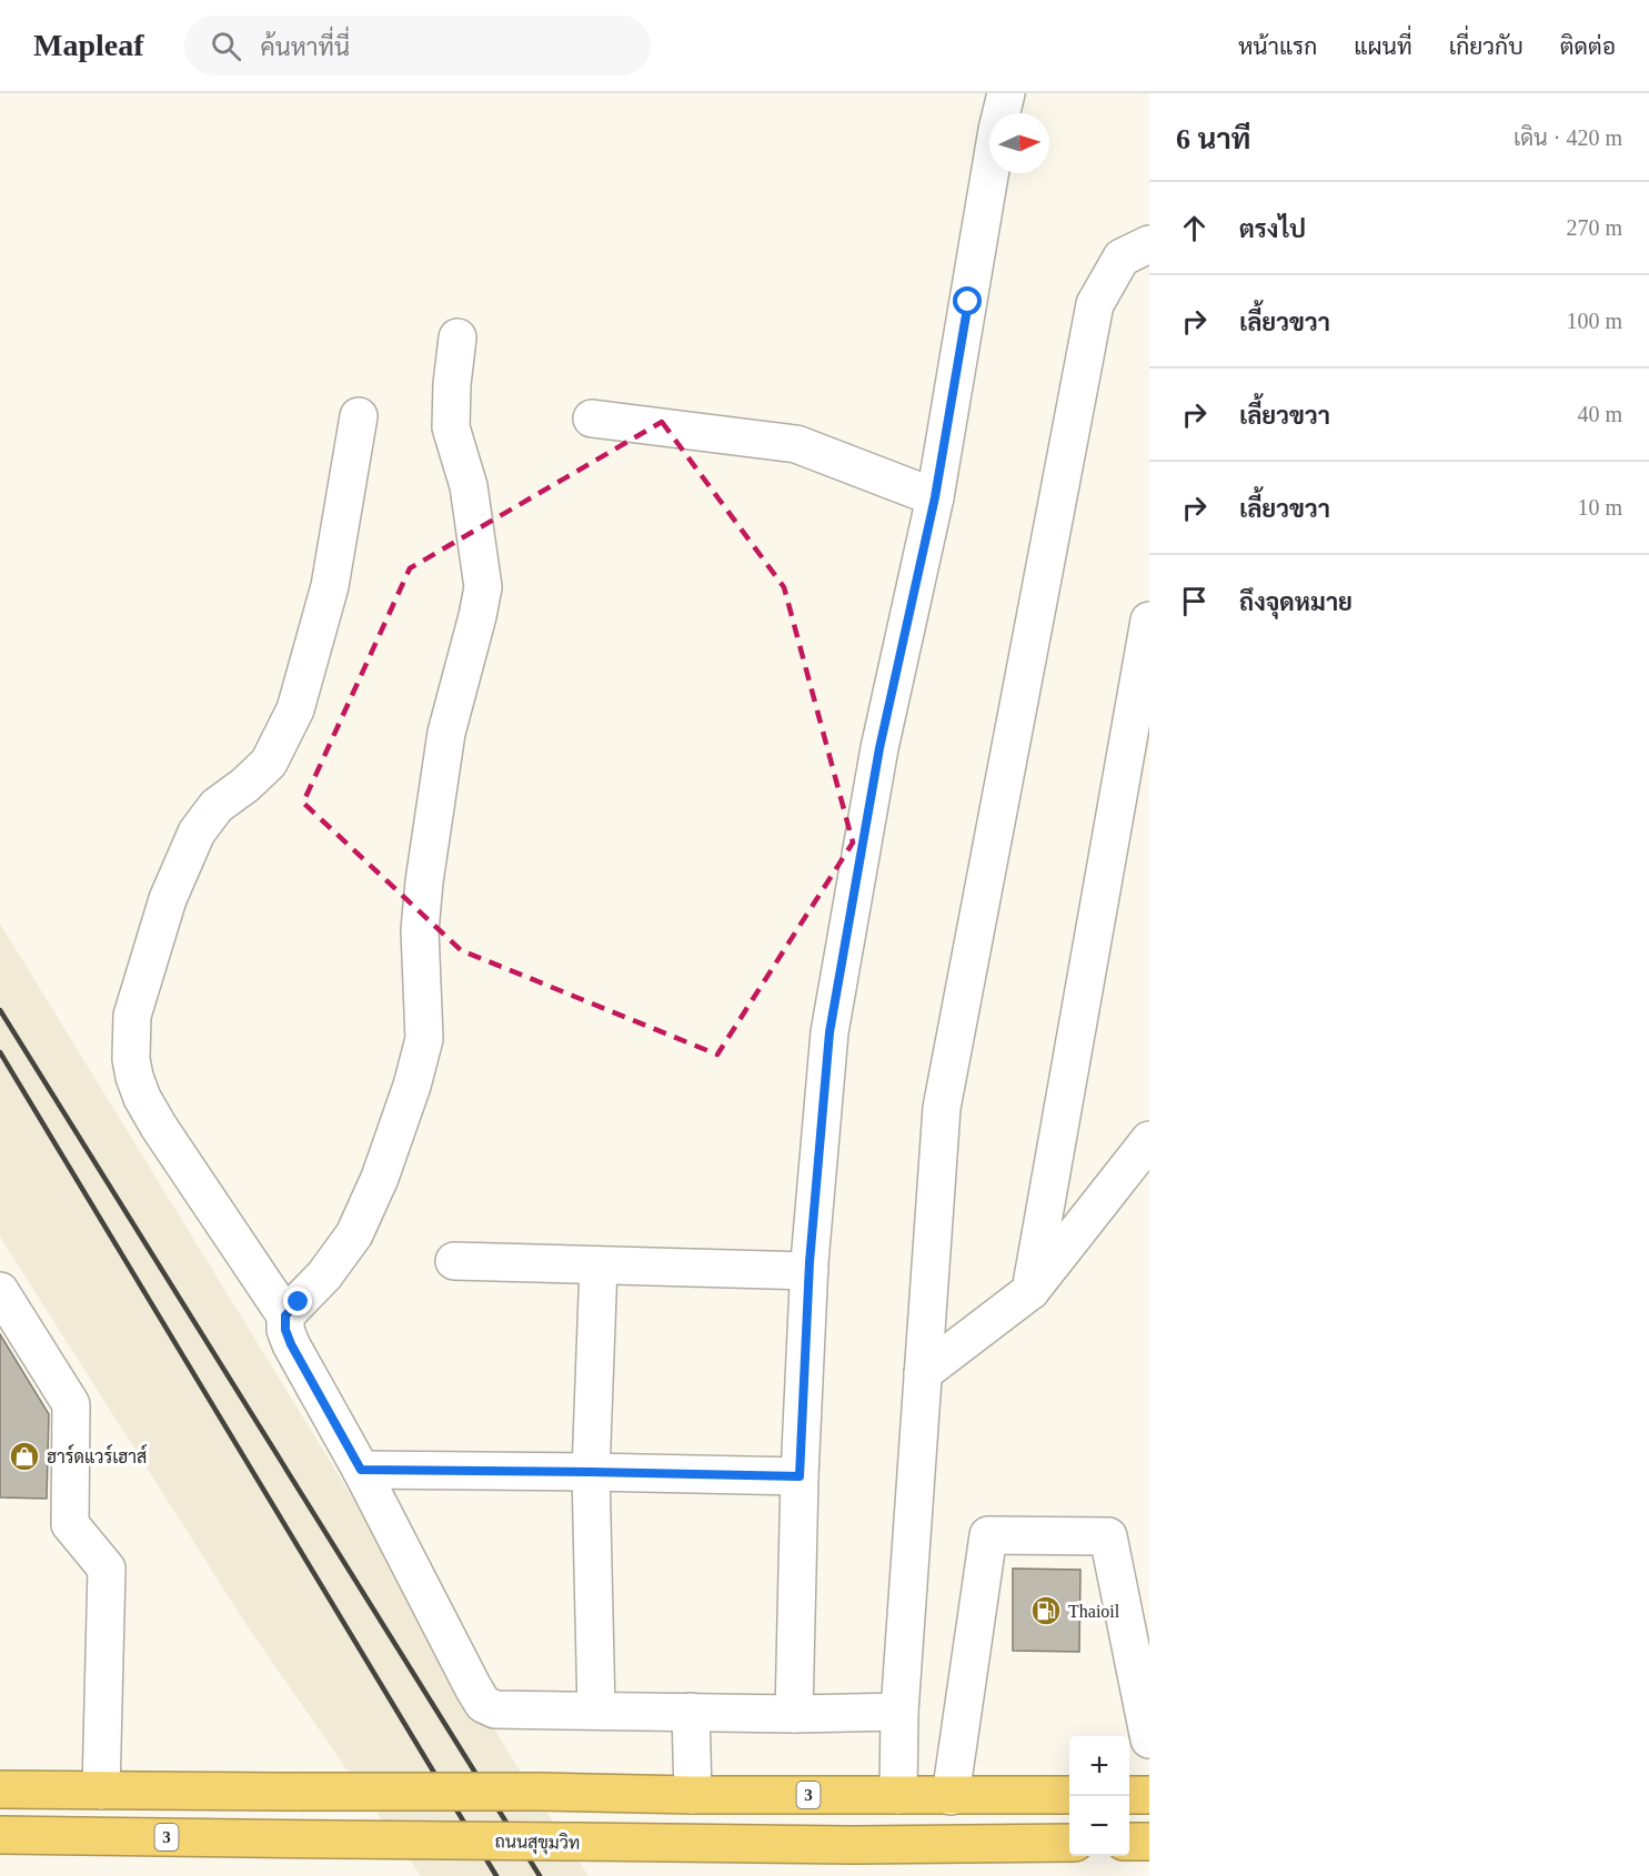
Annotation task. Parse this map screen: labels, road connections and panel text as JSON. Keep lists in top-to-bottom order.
{
  "streets": {
    "highway": ["3", "ถนนสุขุมวิท"]
  },
  "places": {
    "shop": ["ฮาร์ดแวร์เฮาส์"],
    "fuel station": ["Thaioil"]
  },
  "north": "right",
  "page": {
    "header": "Mapleaf",
    "search": "ค้นหาที่นี่",
    "nav": [
      "หน้าแรก",
      "แผนที่",
      "เกี่ยวกับ",
      "ติดต่อ"
    ],
    "heading": ["6 นาที", "เดิน · 420 m"],
    "list": [
      ["ตรงไป", "270 m"],
      ["เลี้ยวขวา", "100 m"],
      ["เลี้ยวขวา", "40 m"],
      ["เลี้ยวขวา", "10 m"],
      "ถึงจุดหมาย"
    ],
    "map_buttons": ["+", "−"]
  }
}
